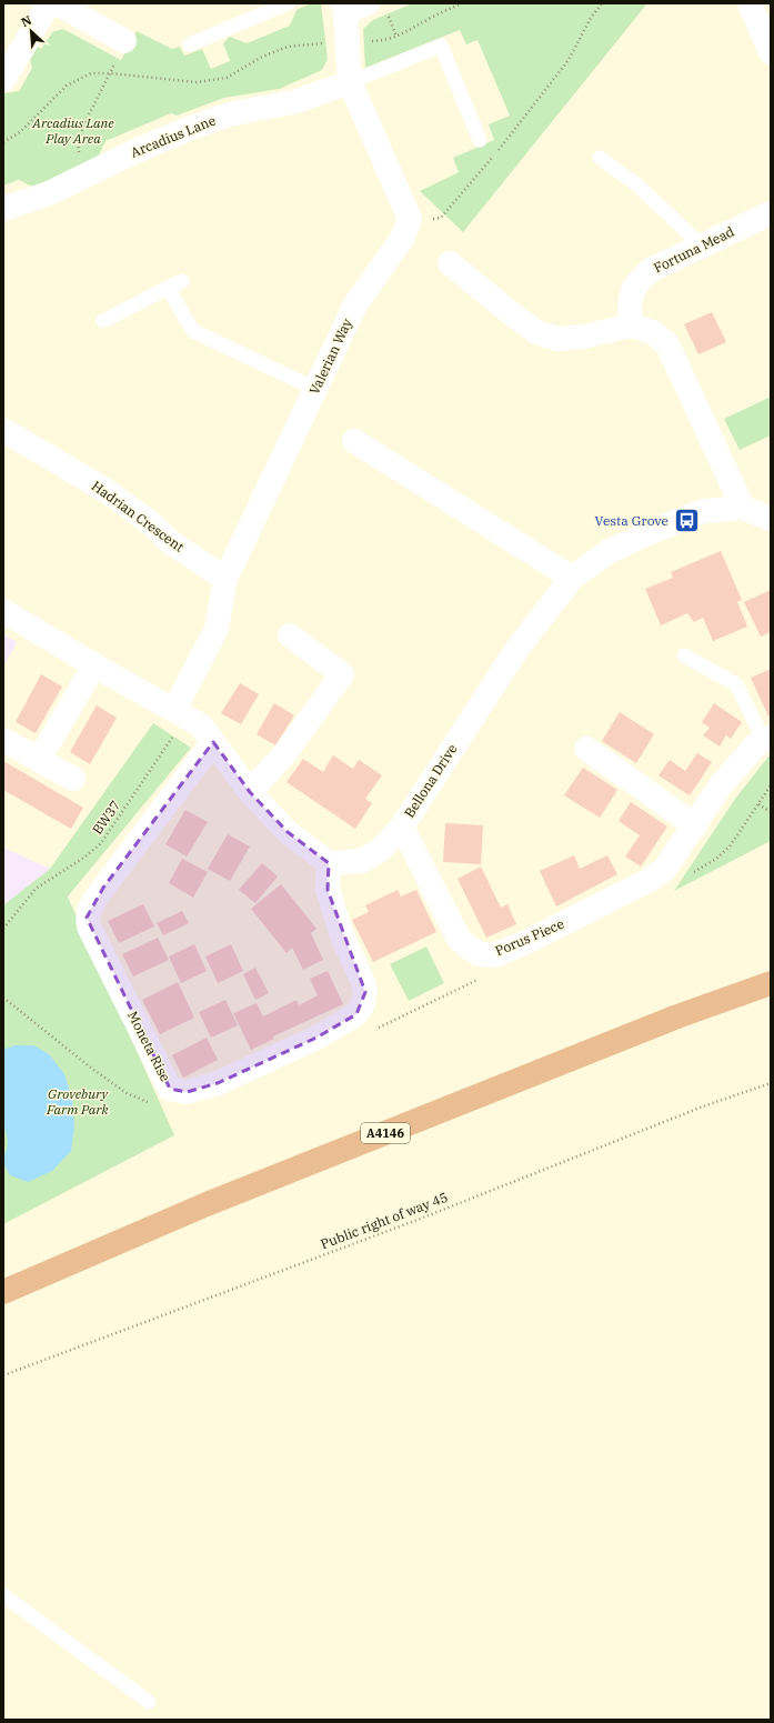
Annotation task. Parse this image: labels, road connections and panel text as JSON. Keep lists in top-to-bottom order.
{
  "streets": {
    "highway": ["A4146"],
    "street": [
      "Arcadius Lane",
      "Fortuna Mead",
      "Valerian Way",
      "Hadrian Crescent",
      "Bellona Drive",
      "Porus Piece",
      "Moneta Rise"
    ],
    "path": ["BW37", "Public right of way 45"]
  },
  "crossings": [
    ["Valerian Way", "Hadrian Crescent"],
    ["Valerian Way", "BW37"],
    ["Bellona Drive", "Porus Piece"],
    ["Bellona Drive", "Moneta Rise"]
  ],
  "parks": ["Arcadius Lane Play Area", "Grovebury Farm Park"],
  "places": {
    "bus stop": ["Vesta Grove"]
  },
  "north": "top left"
}
